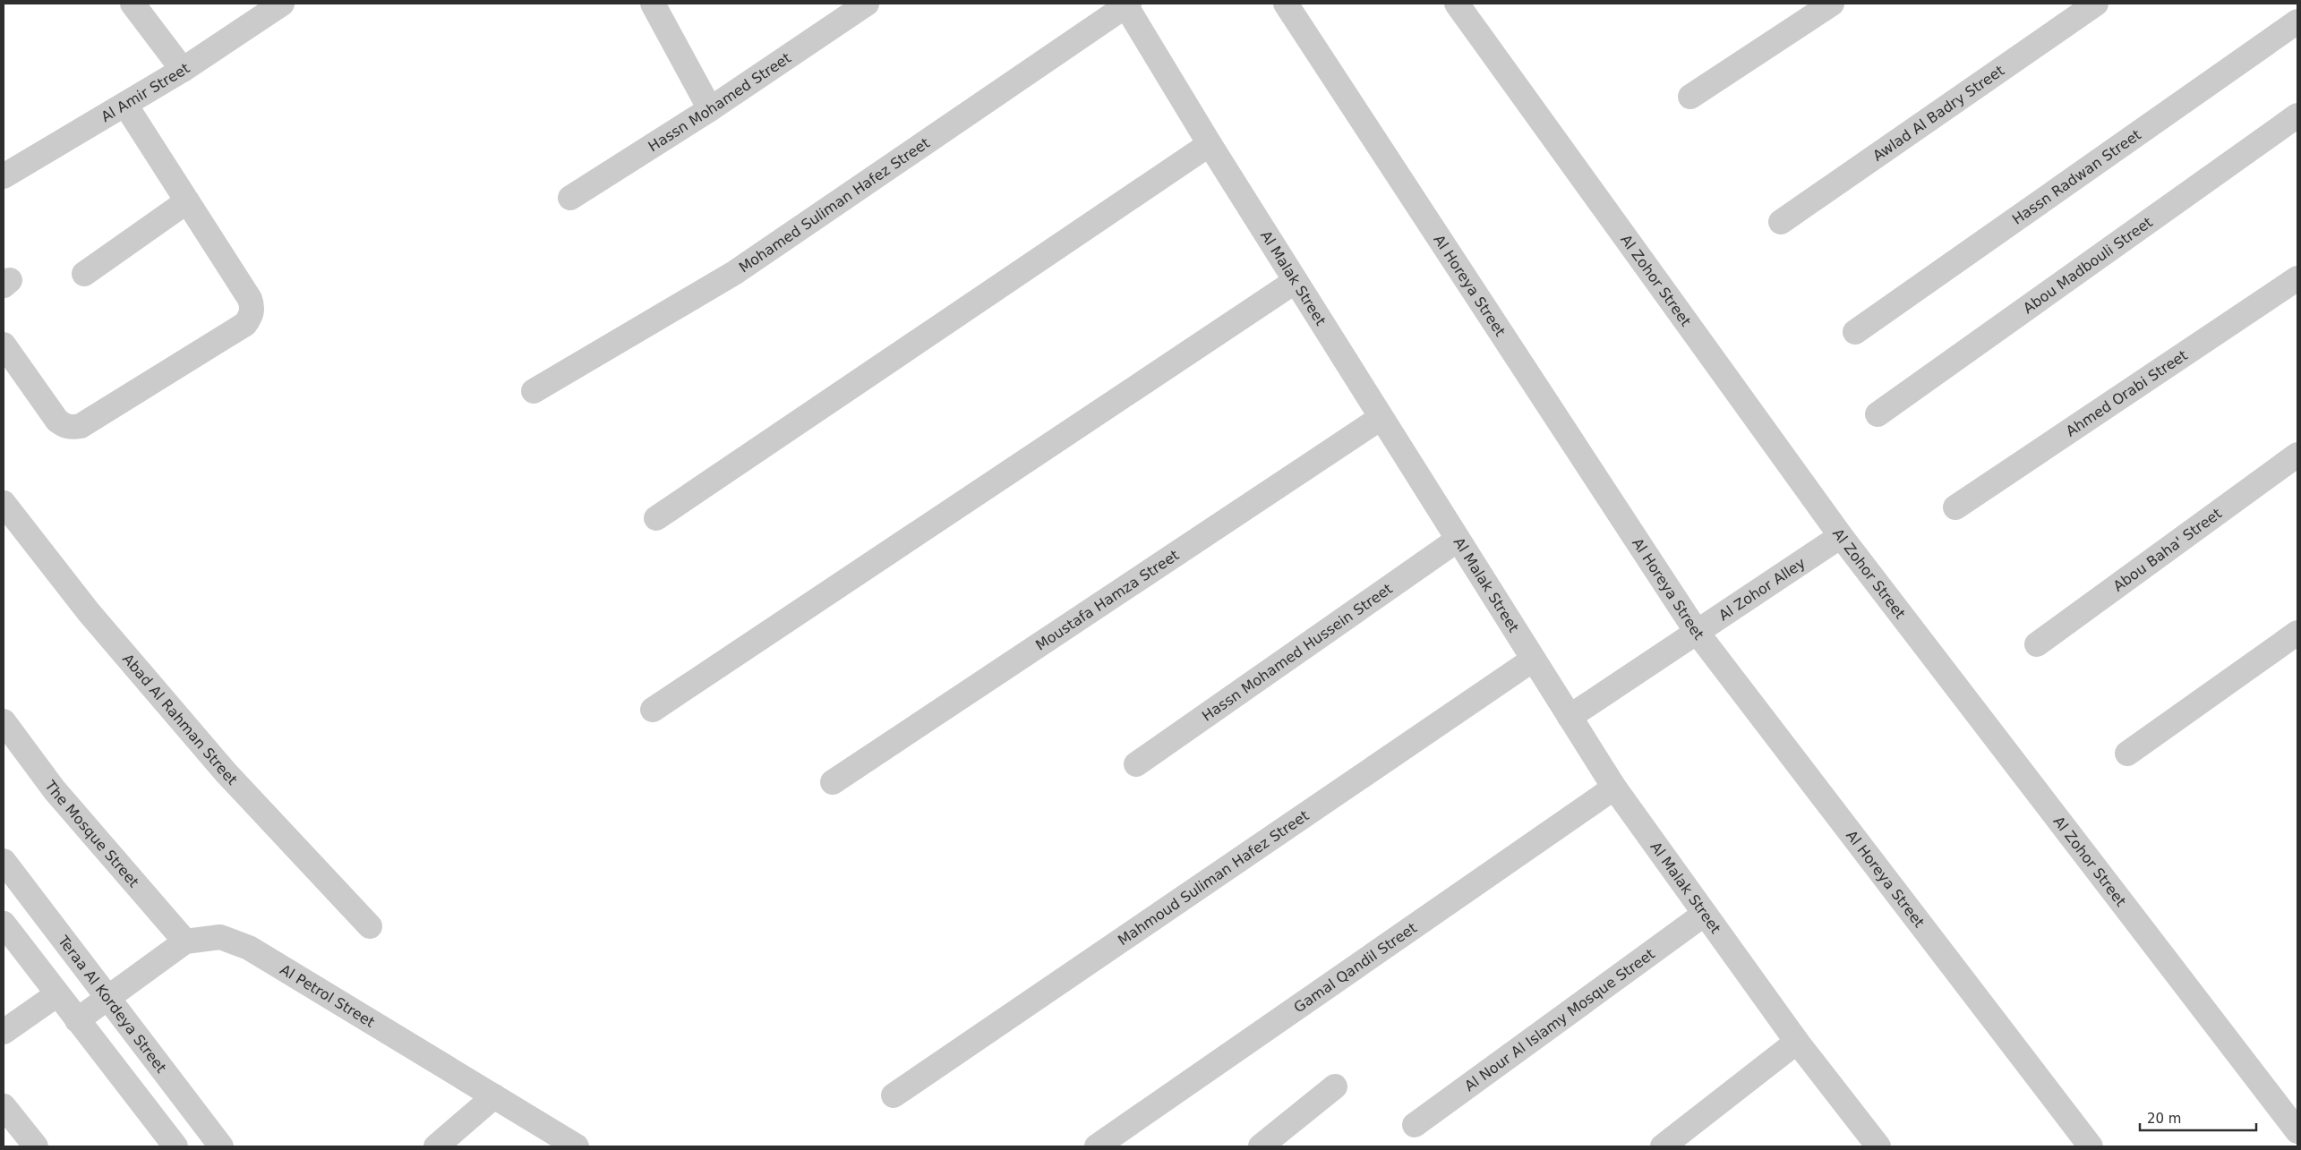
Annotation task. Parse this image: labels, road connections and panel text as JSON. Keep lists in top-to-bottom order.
{
  "streets": {
    "street": [
      "Al Amir Street",
      "Hassn Mohamed Street",
      "Awlad Al Badry Street",
      "Hassn Radwan Street",
      "Mohamed Suliman Hafez Street",
      "Abou Madbouli Street",
      "Al Malak Street",
      "Al Zohor Street",
      "Al Horeya Street",
      "Ahmed Orabi Street",
      "Abou Baha' Street",
      "Al Zohor Alley",
      "Moustafa Hamza Street",
      "Hassn Mohamed Hussein Street",
      "Abad Al Rahman Street",
      "The Mosque Street",
      "Mahmoud Suliman Hafez Street",
      "Gamal Qandil Street",
      "Al Petrol Street",
      "Teraa Al Kordeya Street",
      "Al Nour Al Islamy Mosque Street"
    ]
  },
  "crossings": [
    ["Mohamed Suliman Hafez Street", "Al Malak Street"],
    ["Al Malak Street", "Al Zohor Alley"],
    ["Al Malak Street", "Moustafa Hamza Street"],
    ["Al Malak Street", "Hassn Mohamed Hussein Street"],
    ["Al Malak Street", "Mahmoud Suliman Hafez Street"],
    ["Al Malak Street", "Gamal Qandil Street"],
    ["Al Malak Street", "Al Nour Al Islamy Mosque Street"],
    ["Al Zohor Street", "Al Zohor Alley"],
    ["Al Horeya Street", "Al Zohor Alley"],
    ["The Mosque Street", "Al Petrol Street"],
    ["Al Petrol Street", "Teraa Al Kordeya Street"]
  ],
  "scale_bar": "20 m"
}
